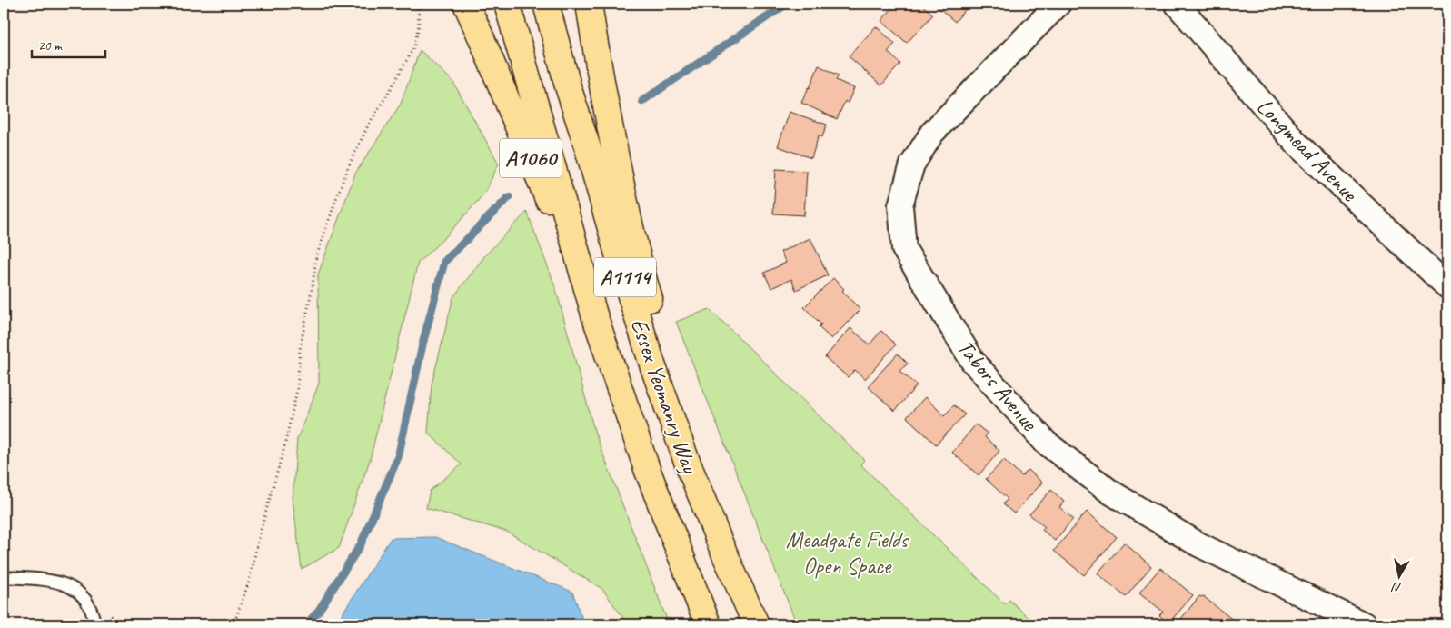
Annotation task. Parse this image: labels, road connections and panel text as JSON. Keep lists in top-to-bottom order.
{
  "streets": {
    "main road": ["A1060", "A1114", "Essex Yeomanry Way"],
    "street": ["Longmead Avenue", "Tabors Avenue"]
  },
  "crossings": [
    ["A1060", "Essex Yeomanry Way"],
    ["A1114", "Essex Yeomanry Way"]
  ],
  "parks": ["Meadgate Fields Open Space"],
  "scale_bar": "20 m",
  "north": "bottom"
}
